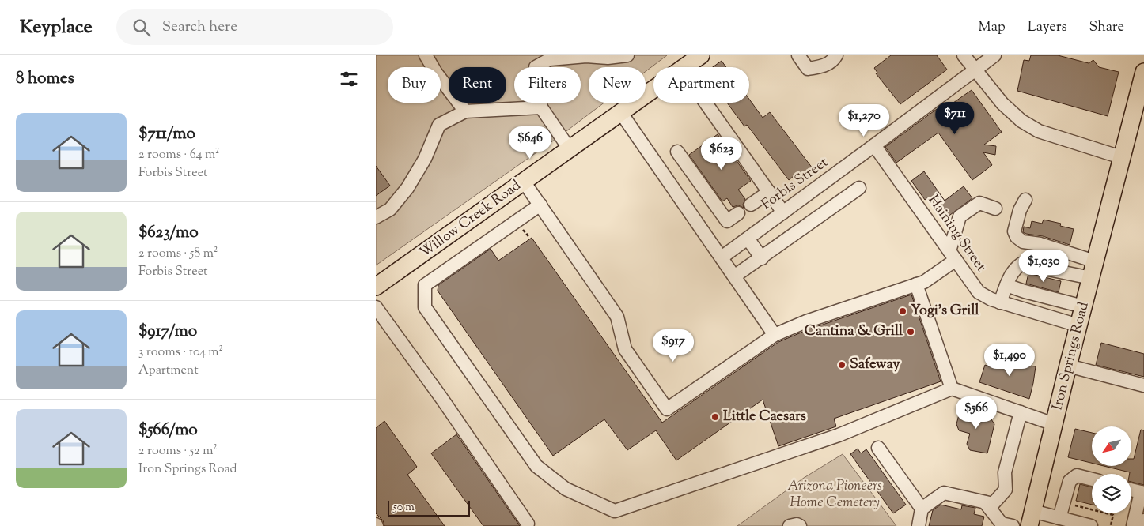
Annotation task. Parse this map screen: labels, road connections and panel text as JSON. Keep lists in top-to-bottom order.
{
  "streets": {
    "main road": ["Willow Creek Road", "Iron Springs Road"],
    "street": ["Forbis Street", "Haining Street"]
  },
  "crossings": [
    ["Forbis Street", "Haining Street"],
    ["Haining Street", "Iron Springs Road"]
  ],
  "parks": ["Arizona Pioneers Home Cemetery"],
  "places": [
    "Yogi's Grill",
    "Cantina & Grill",
    "Safeway",
    "Little Caesars"
  ],
  "scale_bar": "50 m",
  "north": "bottom left",
  "page": {
    "header": "Keyplace",
    "search": "Search here",
    "nav": ["Map", "Layers", "Share"],
    "heading": "8 homes",
    "chip": [
      "Buy",
      "Rent",
      "Filters",
      "New",
      "Apartment"
    ],
    "price": [
      "$711",
      "$1,270",
      "$646",
      "$623",
      "$1,030",
      "$917",
      "$1,490",
      "$566"
    ],
    "list": [
      {
        "name": "$711/mo",
        "note": "2 rooms · 64 m² · Forbis Street"
      },
      {
        "name": "$623/mo",
        "note": "2 rooms · 58 m² · Forbis Street"
      },
      {
        "name": "$917/mo",
        "note": "3 rooms · 104 m² · Apartment"
      },
      {
        "name": "$566/mo",
        "note": "2 rooms · 52 m² · Iron Springs Road"
      }
    ],
    "scale": "50 m"
  }
}
